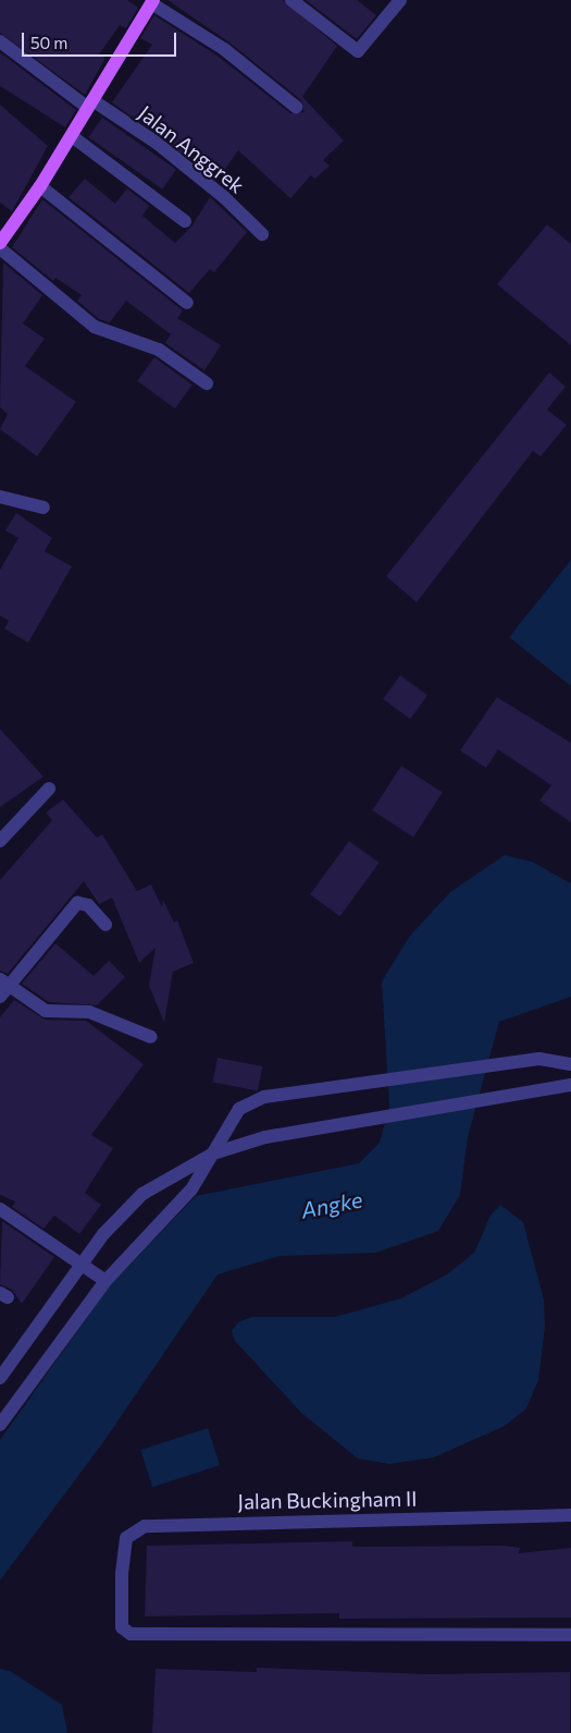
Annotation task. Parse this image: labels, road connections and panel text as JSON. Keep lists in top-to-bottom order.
{
  "streets": {
    "street": ["Jalan Anggrek", "Jalan Buckingham II"]
  },
  "water": ["Angke"],
  "scale_bar": "50 m"
}
